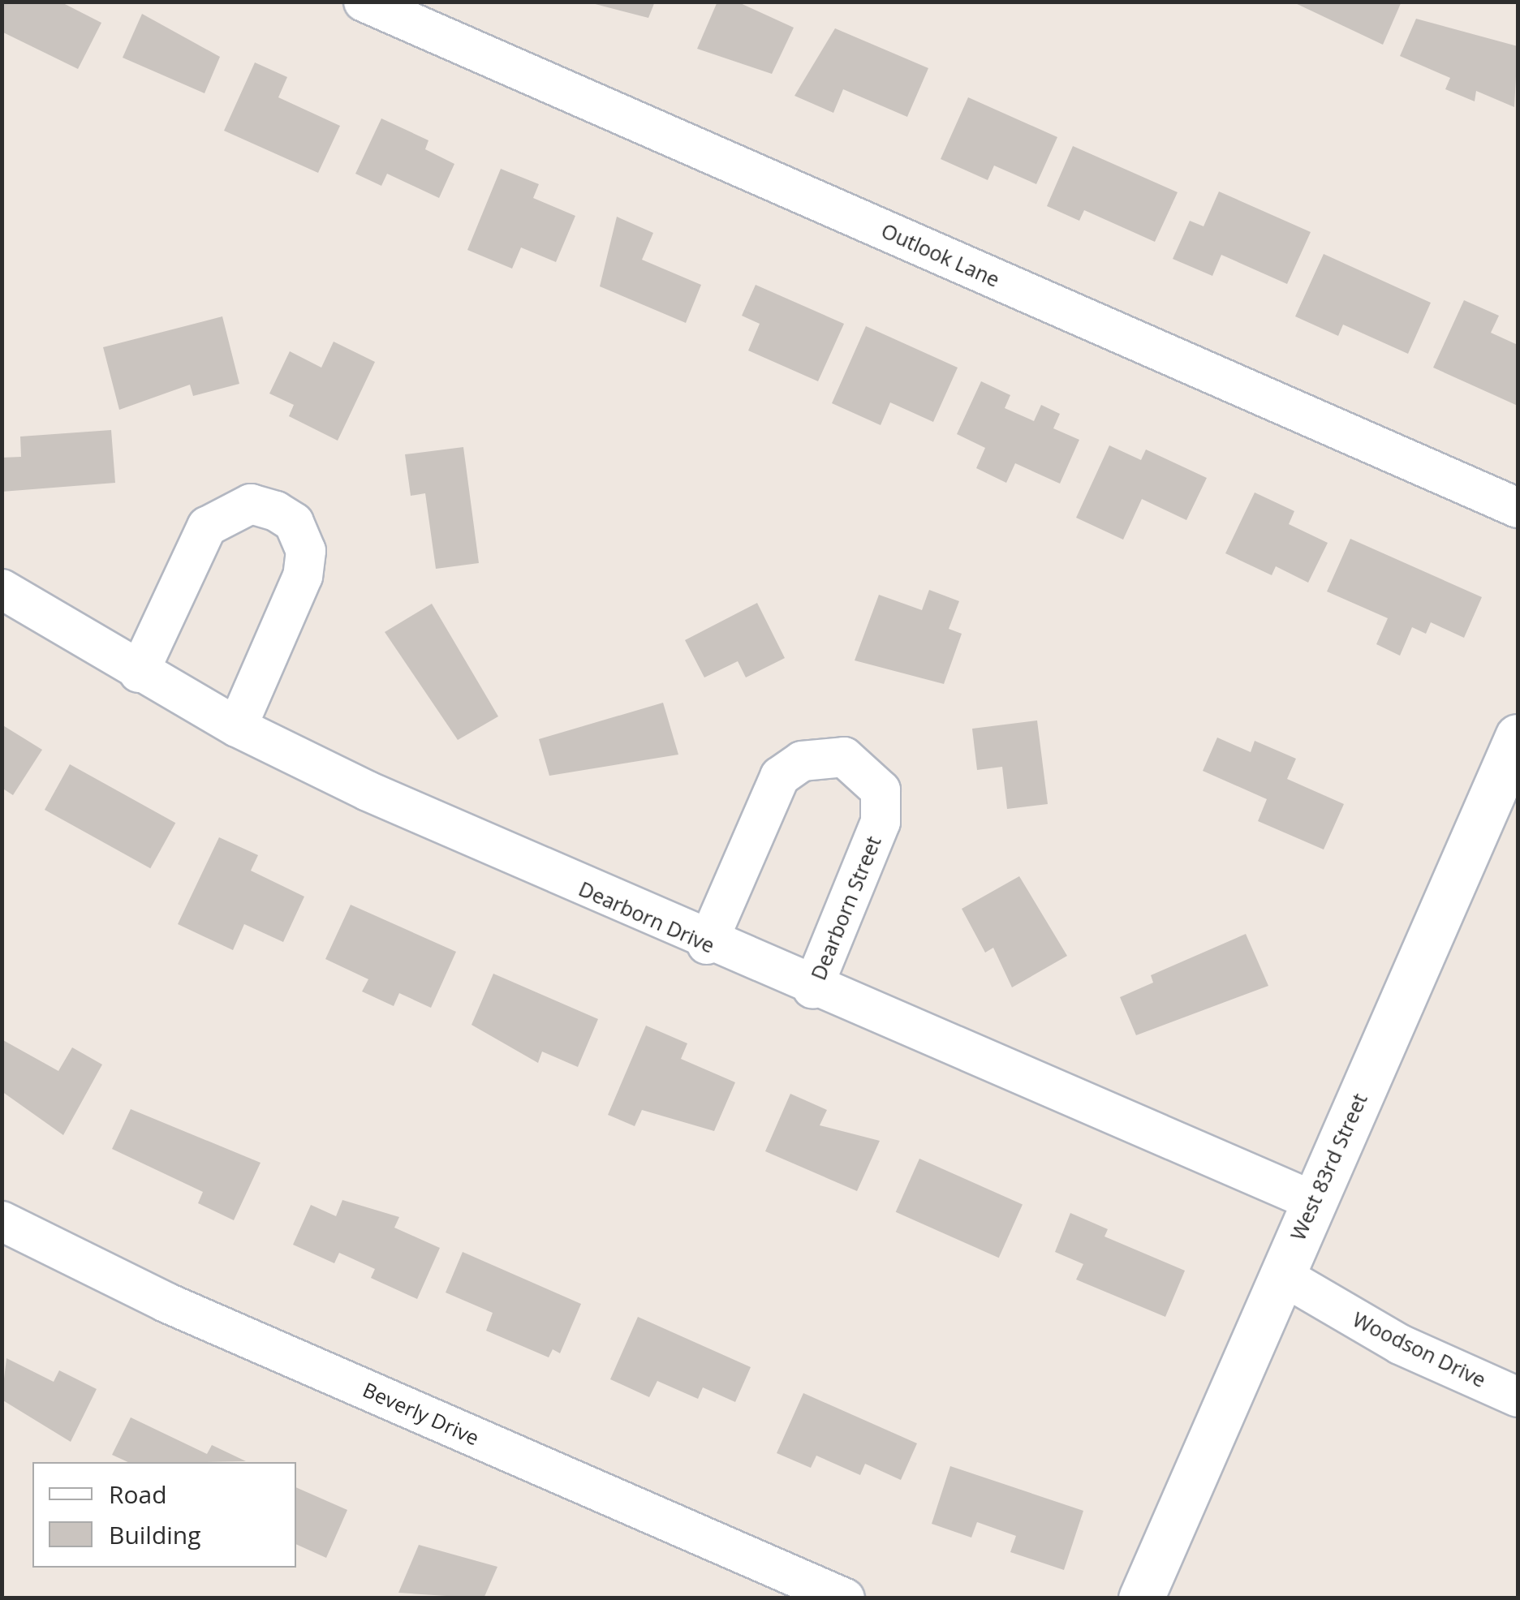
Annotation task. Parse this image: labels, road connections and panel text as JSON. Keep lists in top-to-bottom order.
{
  "streets": {
    "street": [
      "Outlook Lane",
      "Dearborn Street",
      "Dearborn Drive",
      "West 83rd Street",
      "Woodson Drive",
      "Beverly Drive"
    ]
  },
  "crossings": [
    ["Dearborn Street", "Dearborn Drive"],
    ["Dearborn Drive", "West 83rd Street"],
    ["West 83rd Street", "Woodson Drive"]
  ],
  "legend": ["Road", "Building"]
}
